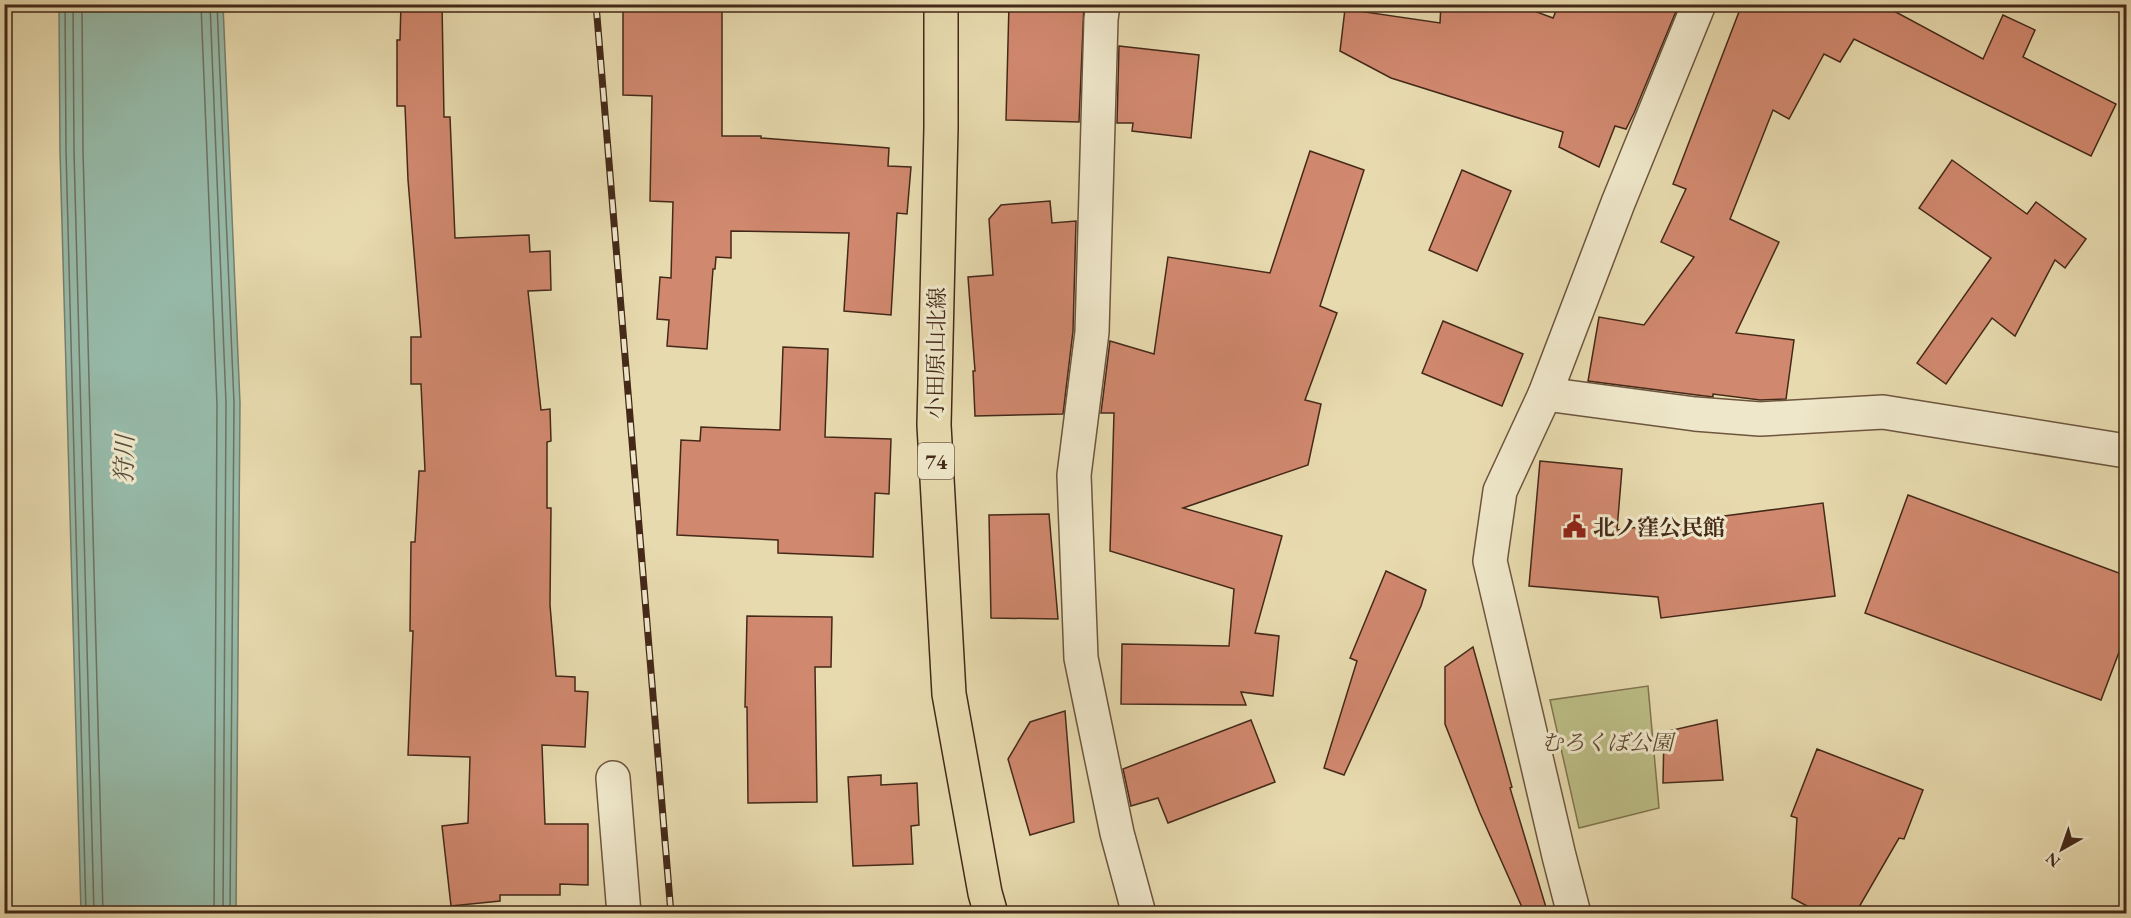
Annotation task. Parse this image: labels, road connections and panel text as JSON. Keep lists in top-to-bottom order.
{
  "streets": {
    "main road": ["小田原山北線", "74"]
  },
  "water": ["狩川"],
  "parks": ["むろくぼ公園"],
  "places": {
    "public building": ["北ノ窪公民館"]
  },
  "north": "bottom left"
}
